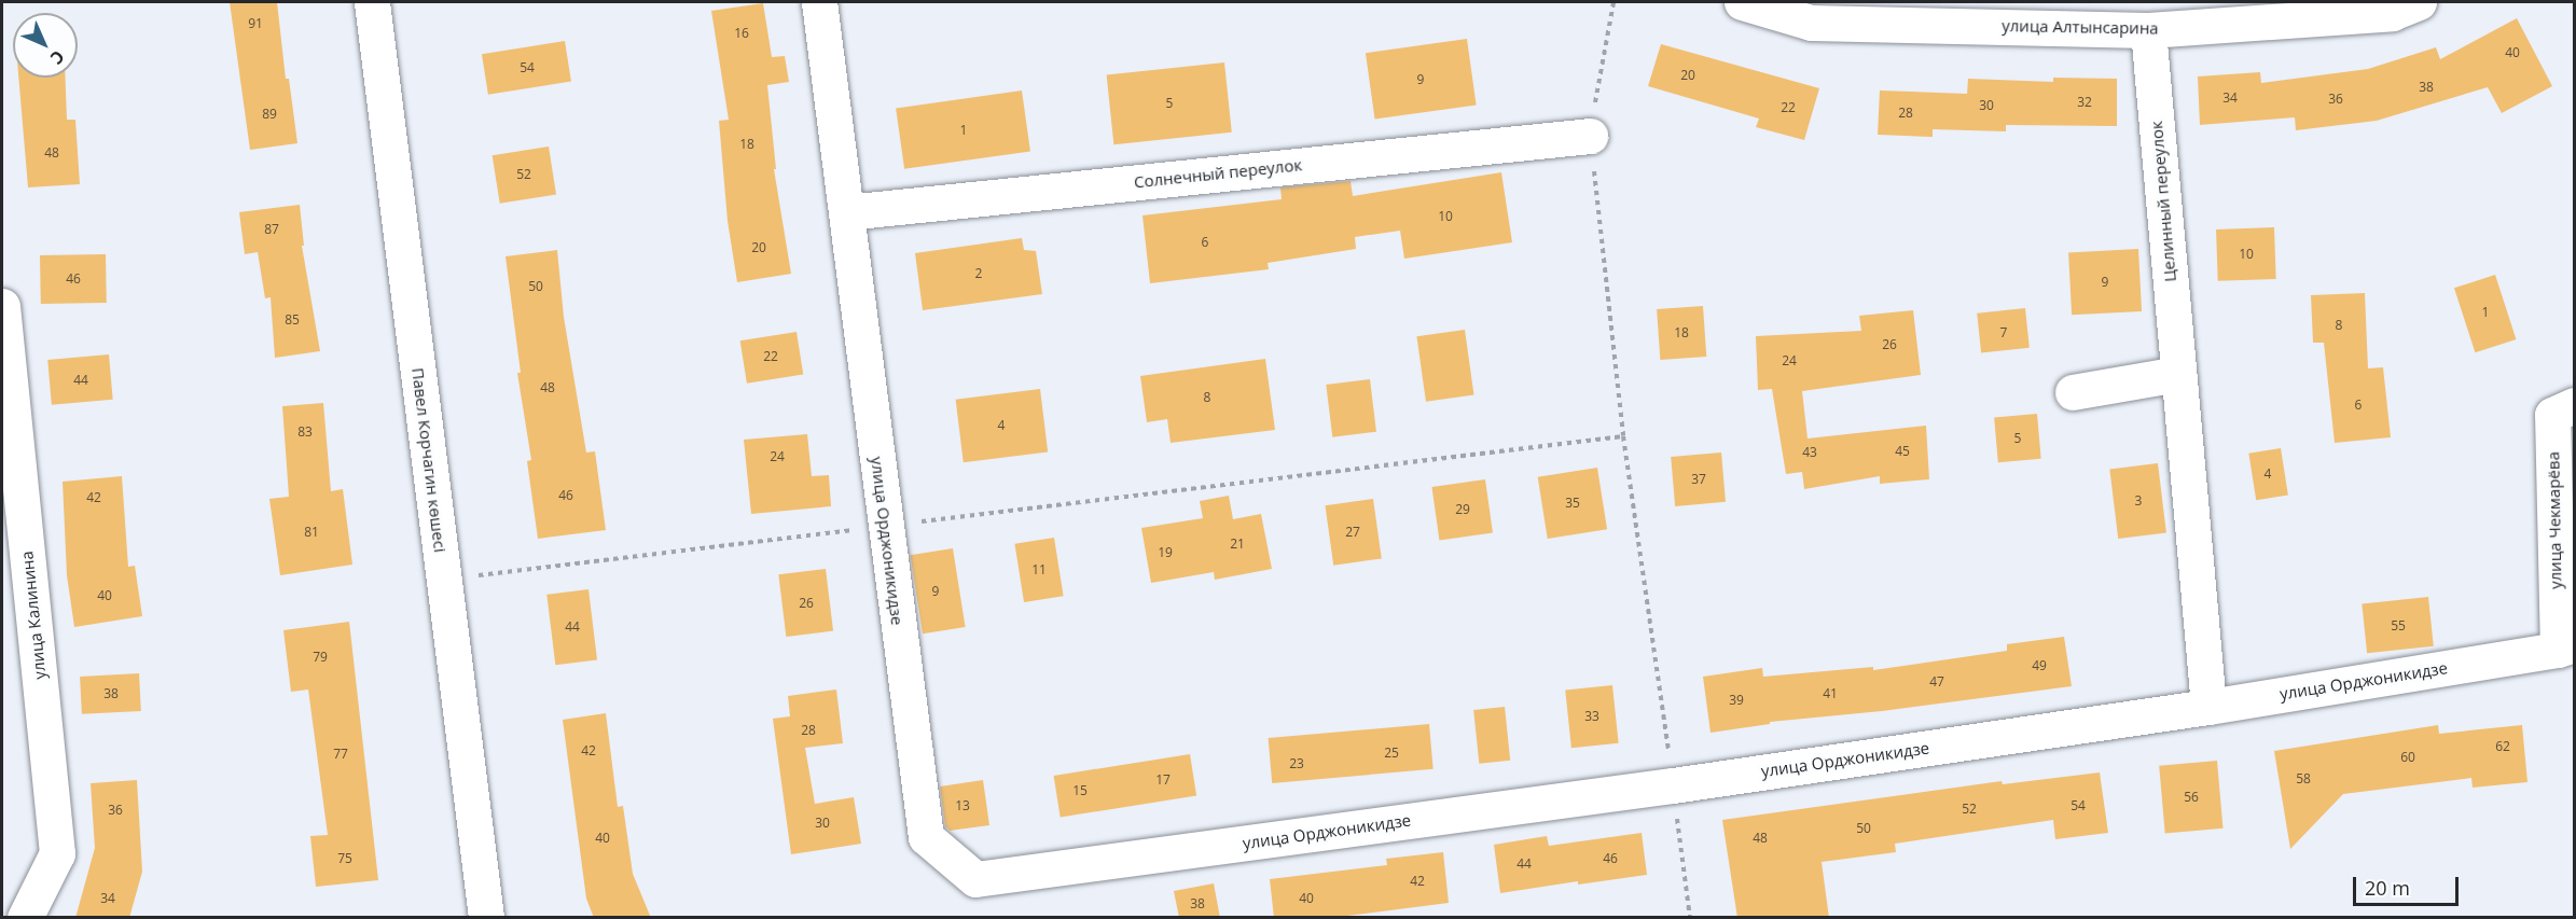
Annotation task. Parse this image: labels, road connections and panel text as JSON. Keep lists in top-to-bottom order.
{
  "streets": {
    "street": [
      "улица Алтынсарина",
      "Солнечный переулок",
      "Целинный переулок",
      "Павел Корчагин көшесі",
      "улица Чекмарёва",
      "улица Орджоникидзе",
      "улица Калинина"
    ]
  },
  "crossings": [
    ["улица Алтынсарина", "Целинный переулок"],
    ["Солнечный переулок", "улица Орджоникидзе"],
    ["Целинный переулок", "улица Орджоникидзе"],
    ["улица Чекмарёва", "улица Орджоникидзе"]
  ],
  "house_numbers": [
    "91",
    "16",
    "40",
    "54",
    "20",
    "9",
    "38",
    "34",
    "36",
    "32",
    "5",
    "30",
    "22",
    "28",
    "89",
    "1",
    "18",
    "48",
    "52",
    "10",
    "87",
    "6",
    "20",
    "10",
    "2",
    "46",
    "9",
    "50",
    "1",
    "85",
    "8",
    "18",
    "7",
    "26",
    "22",
    "24",
    "44",
    "48",
    "8",
    "6",
    "4",
    "83",
    "5",
    "45",
    "43",
    "24",
    "4",
    "37",
    "46",
    "42",
    "3",
    "35",
    "29",
    "81",
    "27",
    "21",
    "19",
    "11",
    "9",
    "40",
    "26",
    "55",
    "44",
    "79",
    "49",
    "47",
    "38",
    "41",
    "39",
    "33",
    "28",
    "62",
    "42",
    "25",
    "77",
    "60",
    "23",
    "58",
    "17",
    "15",
    "56",
    "13",
    "54",
    "52",
    "36",
    "30",
    "50",
    "40",
    "48",
    "75",
    "46",
    "44",
    "42",
    "34",
    "40",
    "38"
  ],
  "scale_bar": "20 m",
  "north": "bottom right"
}
